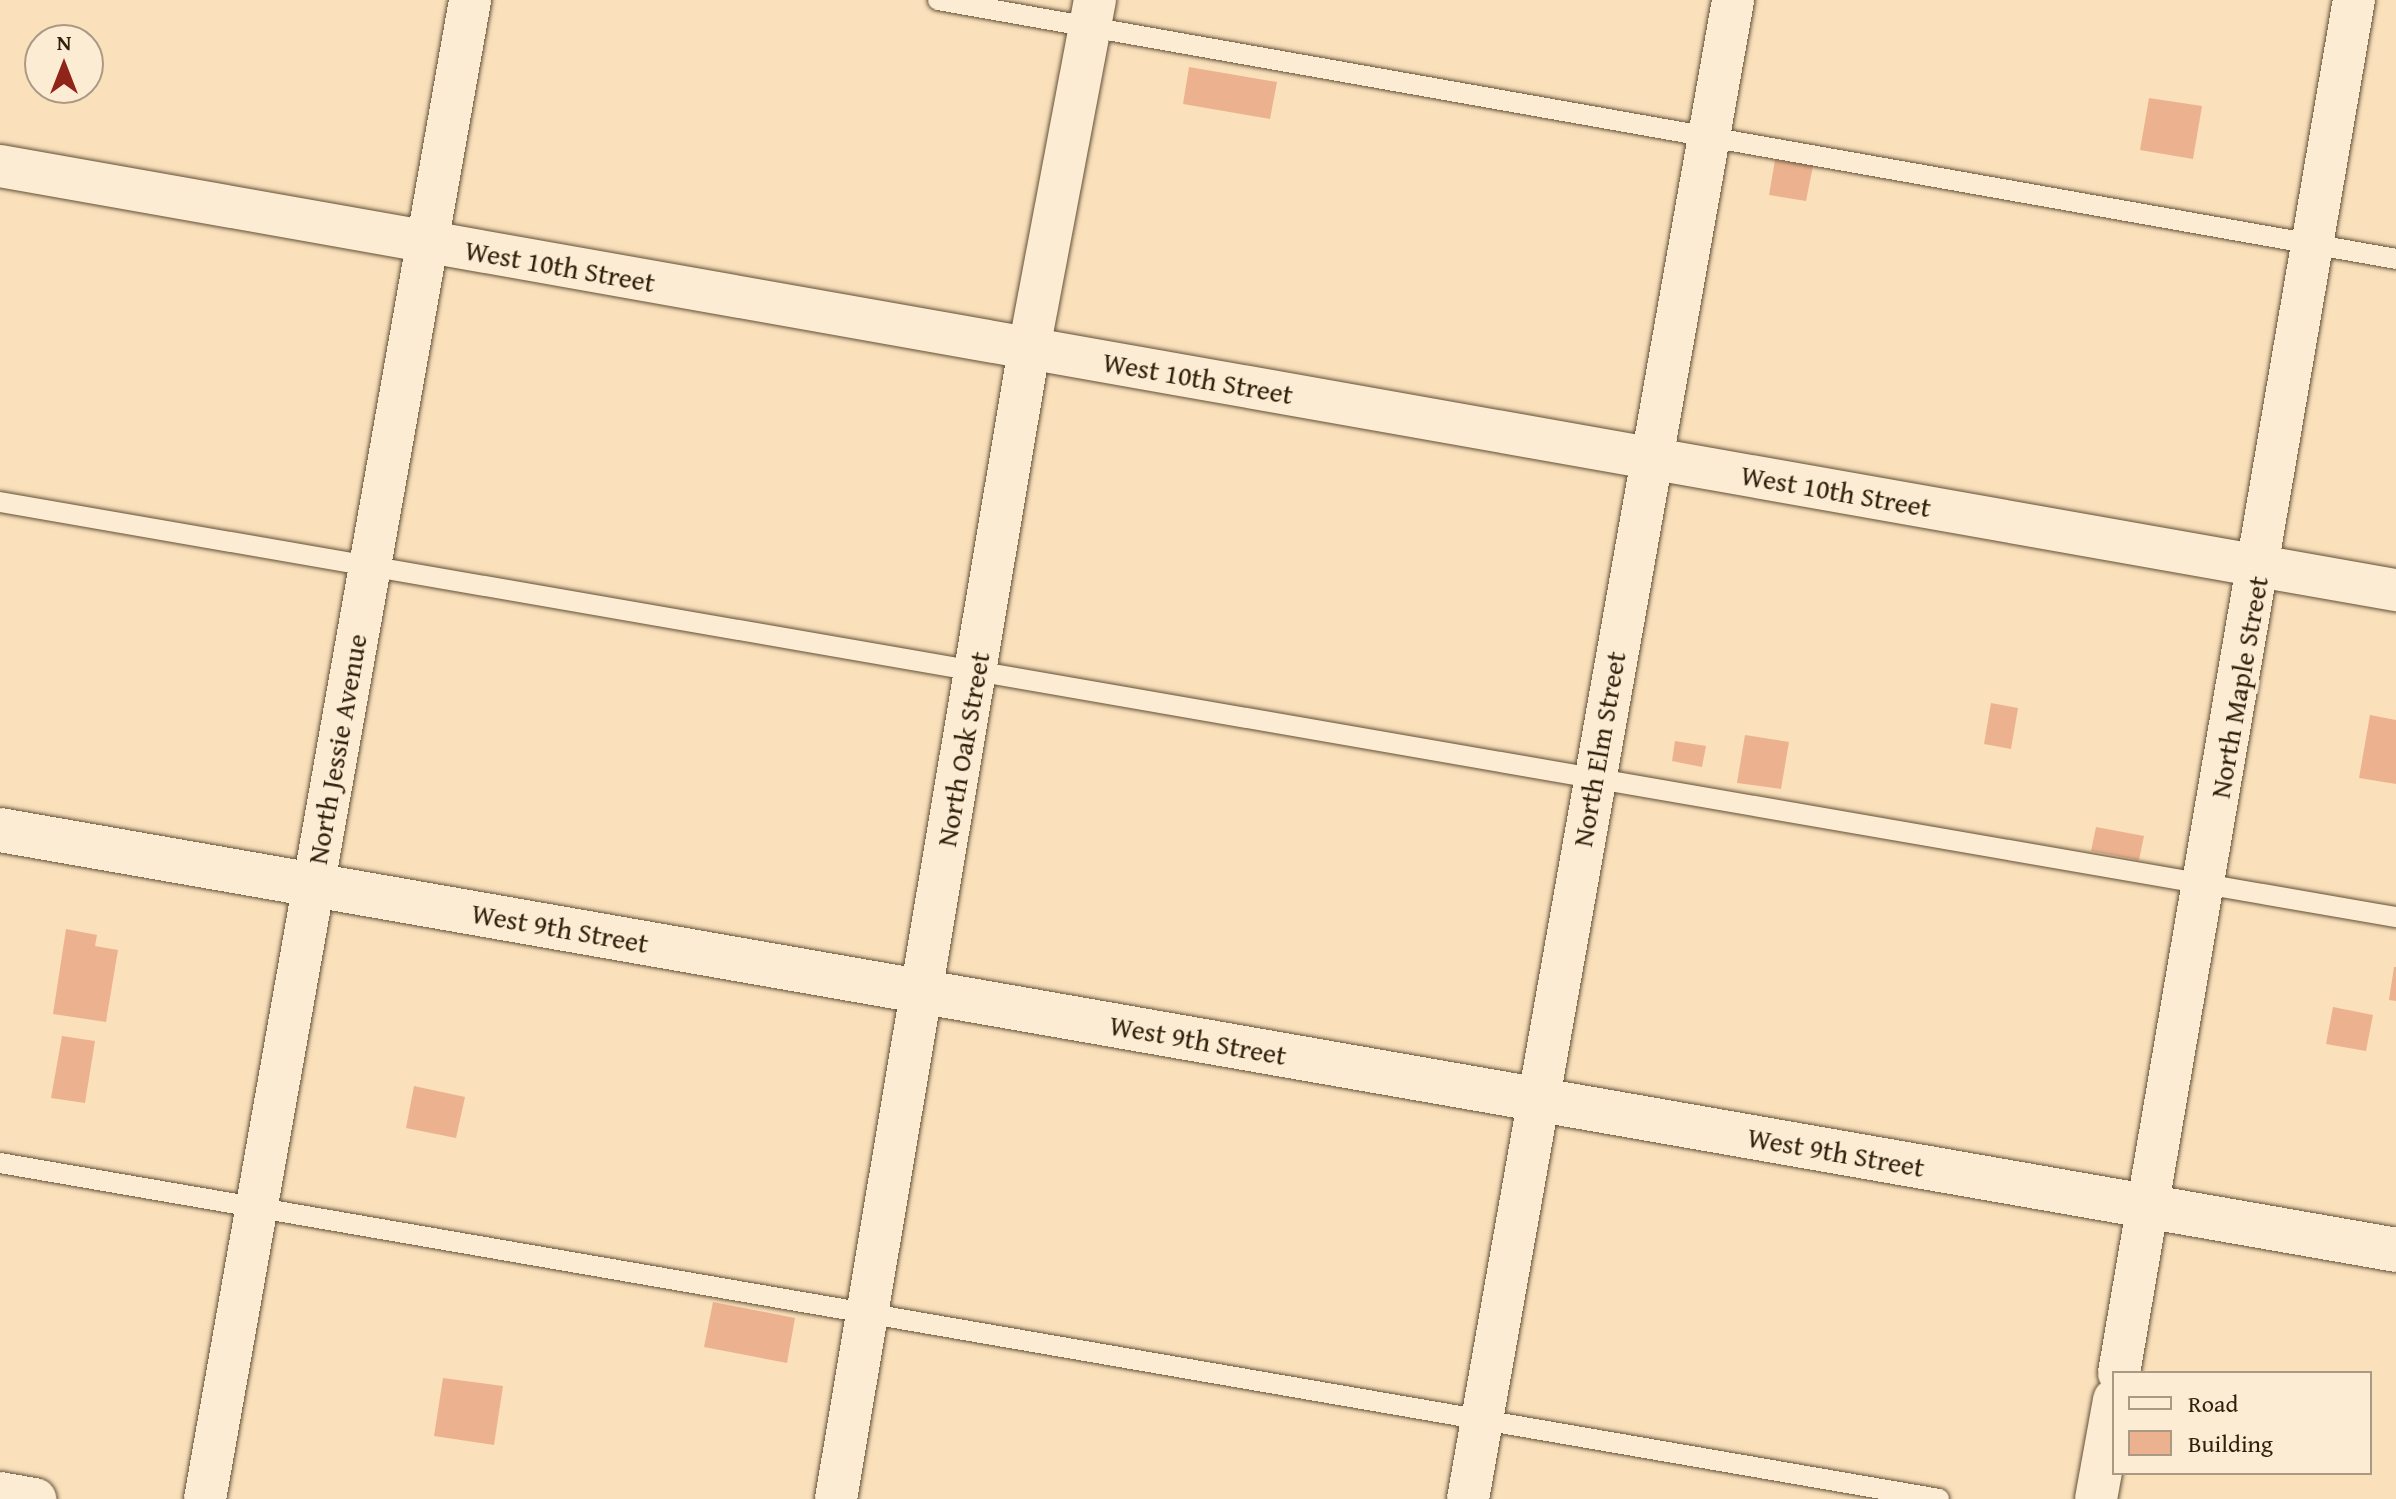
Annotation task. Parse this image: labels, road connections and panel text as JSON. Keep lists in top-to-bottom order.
{
  "streets": {
    "street": [
      "West 10th Street",
      "North Maple Street",
      "North Jessie Avenue",
      "North Oak Street",
      "North Elm Street",
      "West 9th Street"
    ]
  },
  "crossings": [
    ["West 10th Street", "North Maple Street"],
    ["West 10th Street", "North Jessie Avenue"],
    ["West 10th Street", "North Oak Street"],
    ["West 10th Street", "North Elm Street"],
    ["North Maple Street", "West 9th Street"],
    ["North Jessie Avenue", "West 9th Street"],
    ["North Oak Street", "West 9th Street"],
    ["North Elm Street", "West 9th Street"]
  ],
  "legend": ["Road", "Building"],
  "north": "top"
}
